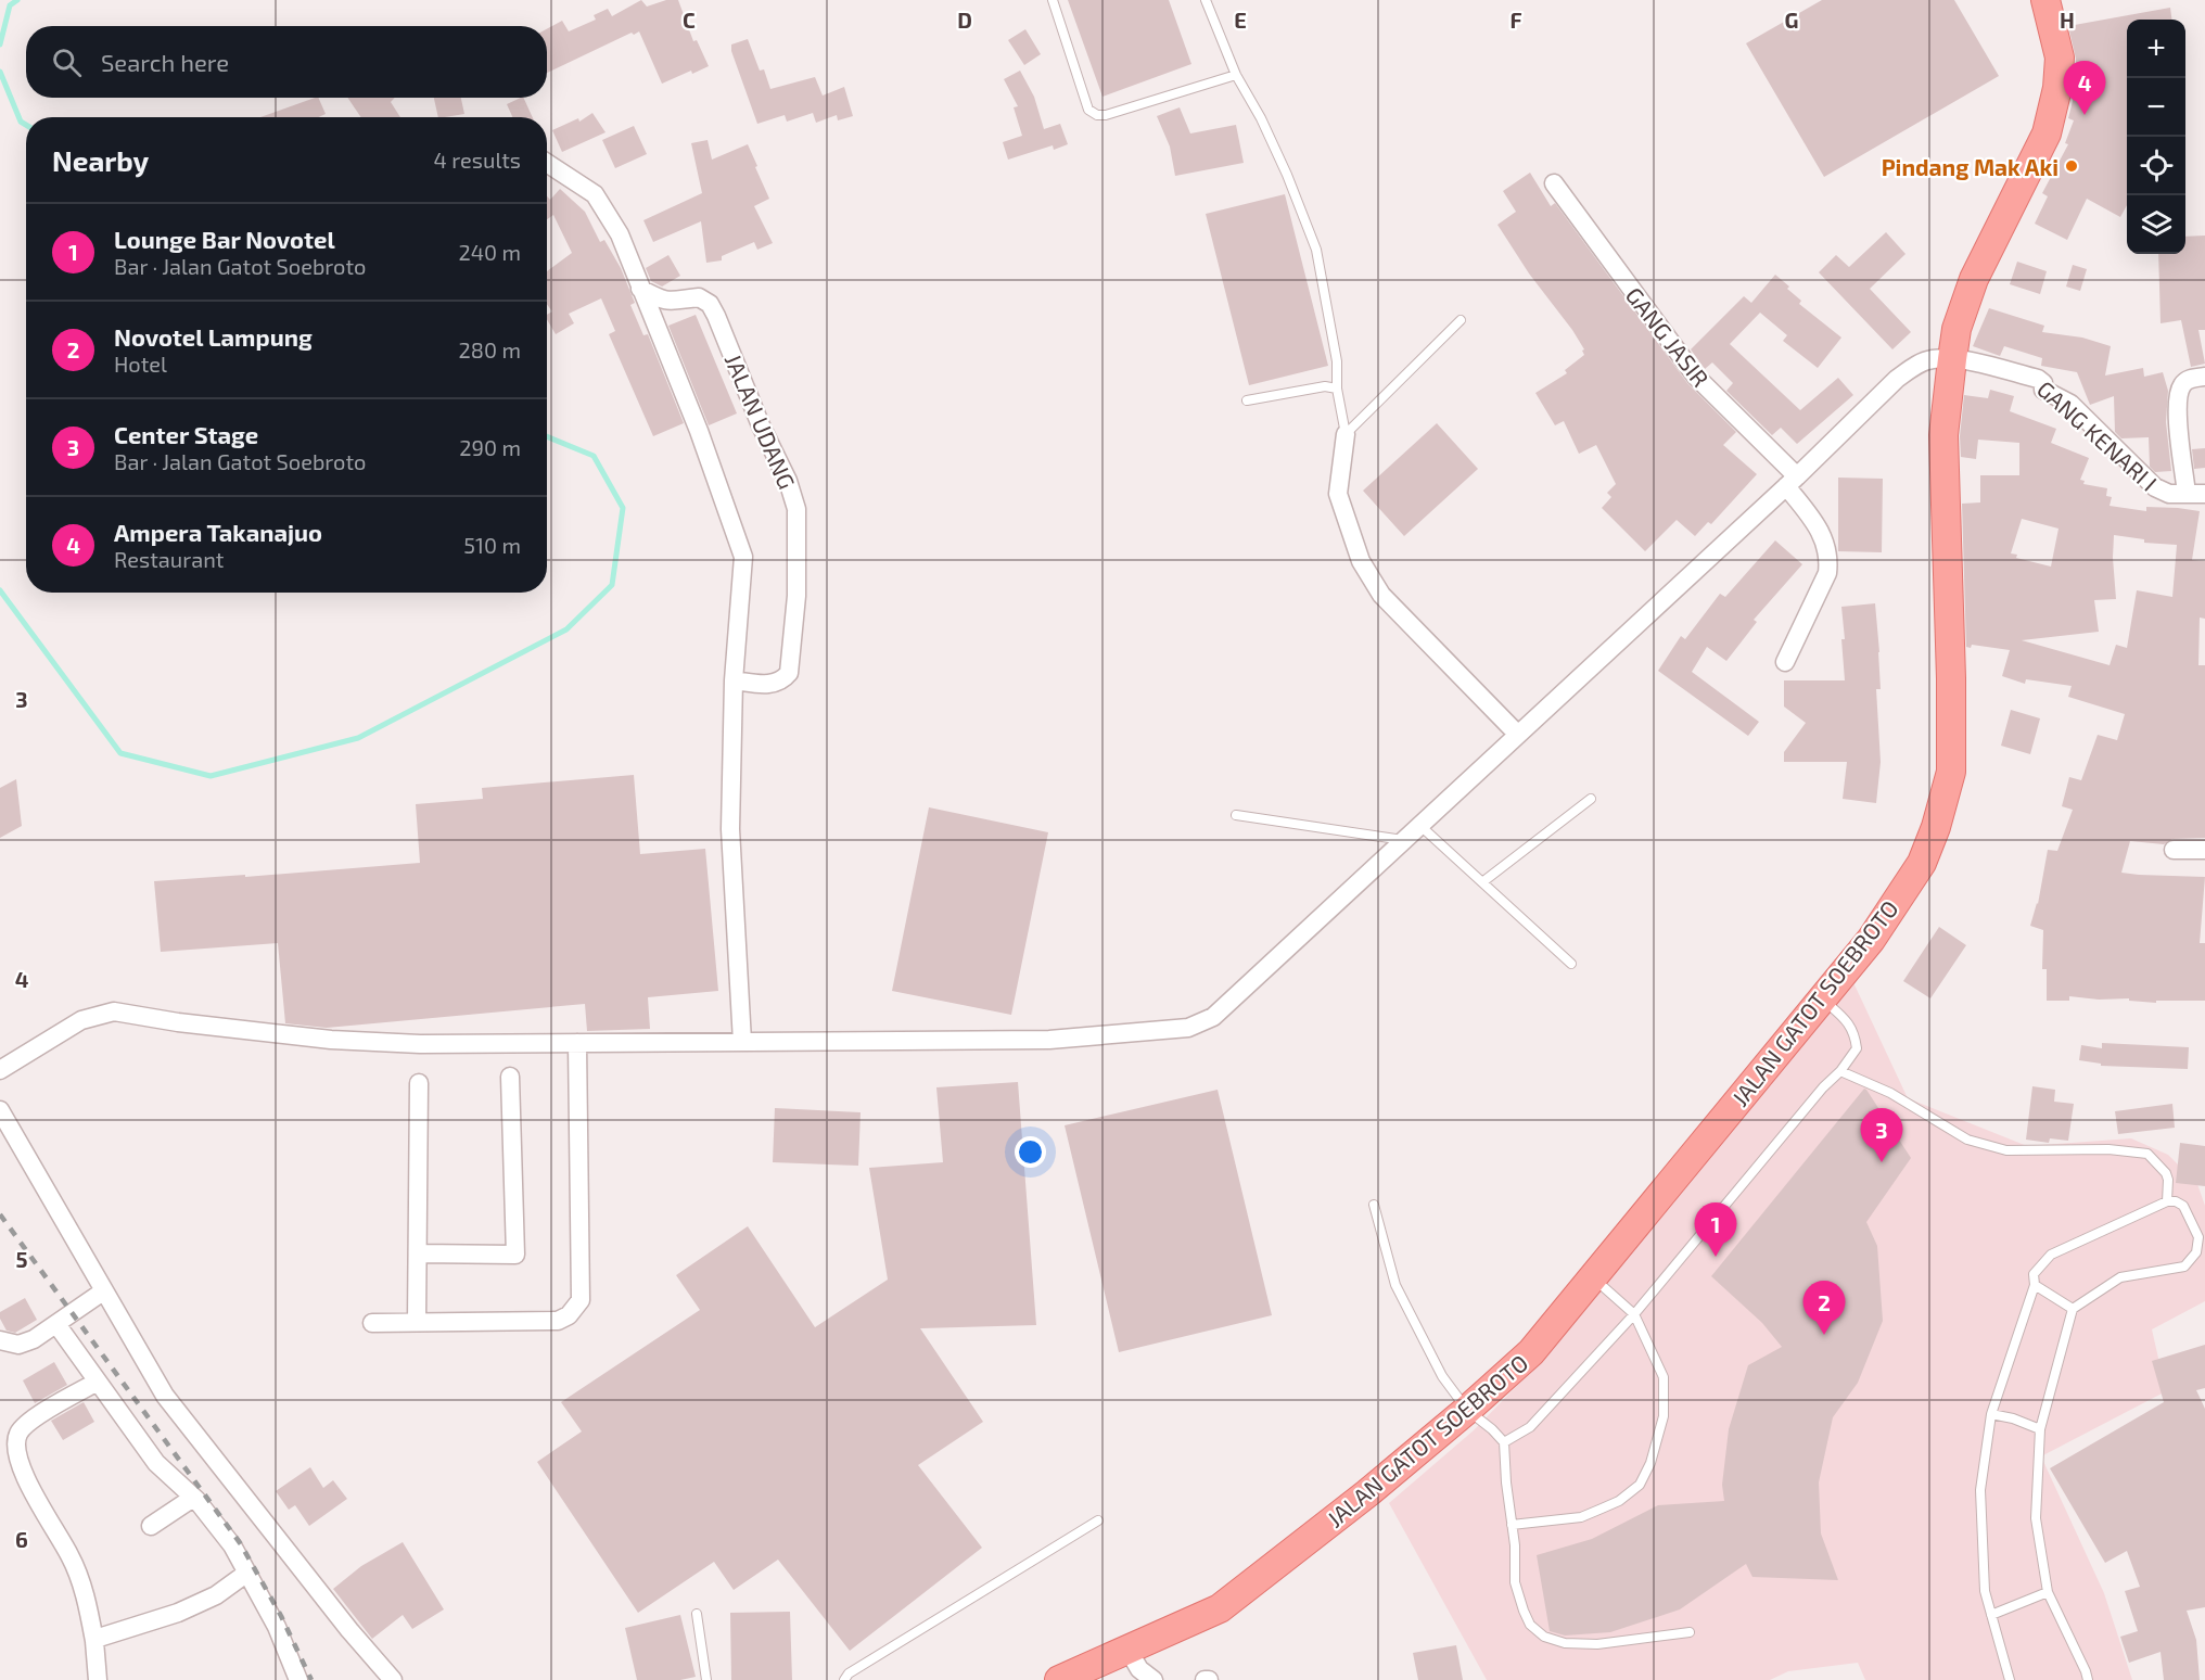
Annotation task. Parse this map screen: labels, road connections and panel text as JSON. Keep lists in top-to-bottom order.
{
  "streets": {
    "main road": ["JALAN GATOT SOEBROTO"],
    "street": ["GANG JASIR", "JALAN UDANG", "GANG KENARI I"]
  },
  "crossings": [
    ["GANG KENARI I", "JALAN GATOT SOEBROTO"]
  ],
  "places": ["Pindang Mak Aki"],
  "page": {
    "map_buttons": ["+", "−"],
    "search": "Search here",
    "pins": [
      "4",
      "3",
      "1",
      "2"
    ],
    "heading": ["Nearby", "4 results"],
    "list": [
      {
        "mark": "1",
        "name": "Lounge Bar Novotel",
        "note": "Bar · Jalan Gatot Soebroto",
        "value": "240 m"
      },
      {
        "mark": "2",
        "name": "Novotel Lampung",
        "note": "Hotel",
        "value": "280 m"
      },
      {
        "mark": "3",
        "name": "Center Stage",
        "note": "Bar · Jalan Gatot Soebroto",
        "value": "290 m"
      },
      {
        "mark": "4",
        "name": "Ampera Takanajuo",
        "note": "Restaurant",
        "value": "510 m"
      }
    ]
  },
  "grid": {
    "columns": [
      "C",
      "D",
      "E",
      "F",
      "G",
      "H"
    ],
    "rows": [
      "3",
      "4",
      "5",
      "6"
    ]
  }
}
